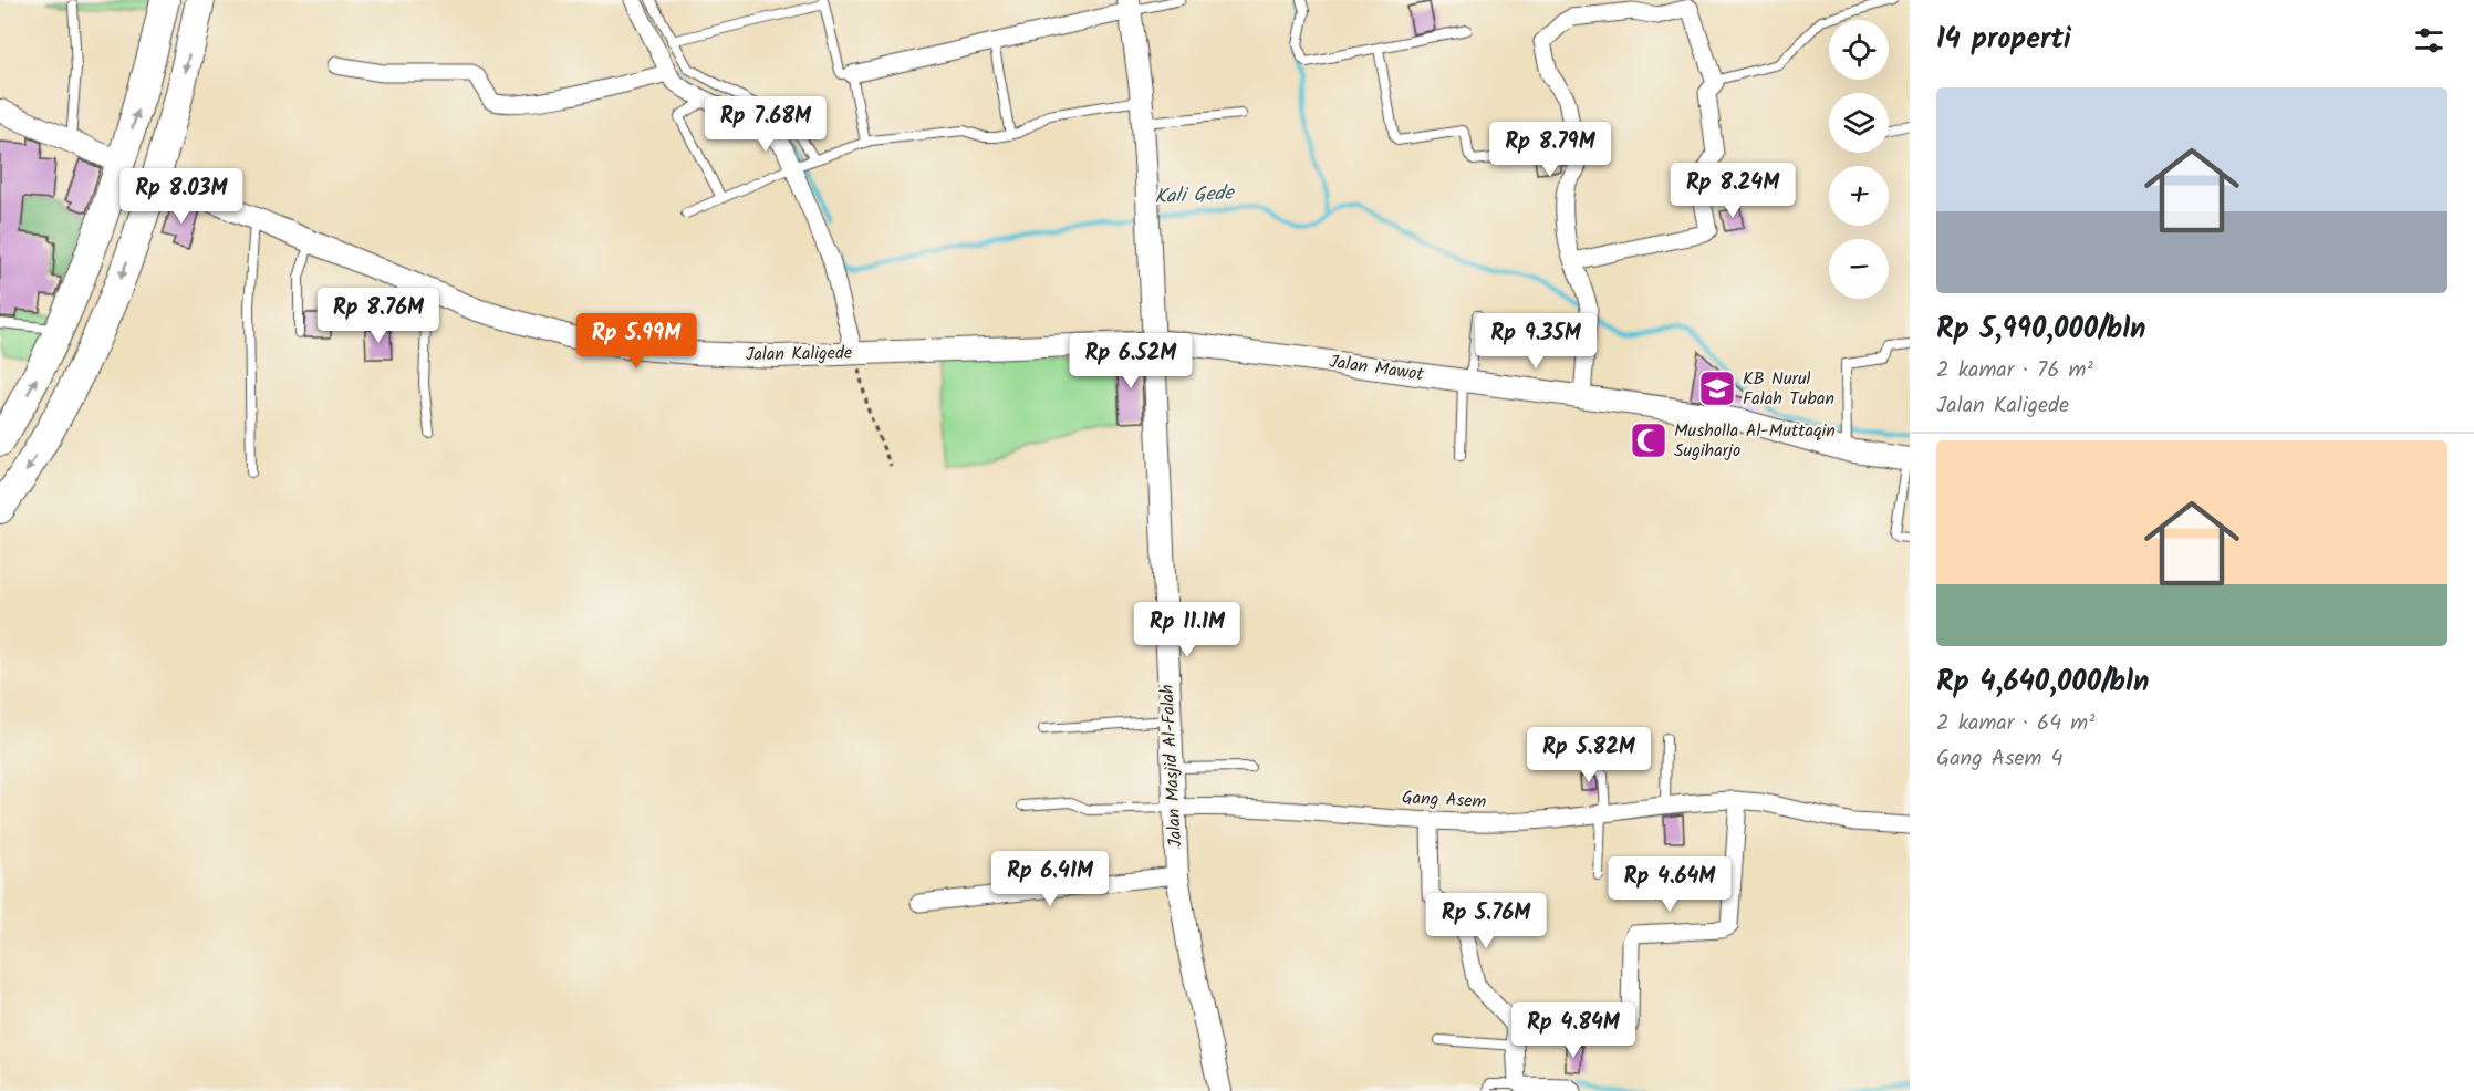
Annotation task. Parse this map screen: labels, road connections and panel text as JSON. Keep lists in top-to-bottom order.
{
  "streets": {
    "street": [
      "Jalan Kaligede",
      "Jalan Mawot",
      "Jalan Masjid Al-Falah",
      "Gang Asem"
    ]
  },
  "crossings": [
    ["Jalan Kaligede", "Jalan Mawot"],
    ["Jalan Kaligede", "Jalan Masjid Al-Falah"],
    ["Jalan Mawot", "Jalan Masjid Al-Falah"],
    ["Jalan Masjid Al-Falah", "Gang Asem"]
  ],
  "water": ["Kali Gede"],
  "places": {
    "school or university": ["KB Nurul Falah Tuban"],
    "mosque": ["Musholla Al-Muttaqin Sugiharjo"]
  },
  "page": {
    "heading": "14 properti",
    "map_buttons": ["+", "−"],
    "list": [
      {
        "name": "Rp 5,990,000/bln",
        "note": "2 kamar · 76 m² · Jalan Kaligede"
      },
      {
        "name": "Rp 4,640,000/bln",
        "note": "2 kamar · 64 m² · Gang Asem 4"
      }
    ],
    "price": [
      "Rp 7.68M",
      "Rp 8.79M",
      "Rp 8.24M",
      "Rp 8.03M",
      "Rp 8.76M",
      "Rp 5.99M",
      "Rp 9.35M",
      "Rp 6.52M",
      "Rp 11.1M",
      "Rp 5.82M",
      "Rp 6.41M",
      "Rp 4.64M",
      "Rp 5.76M",
      "Rp 4.84M"
    ]
  }
}
